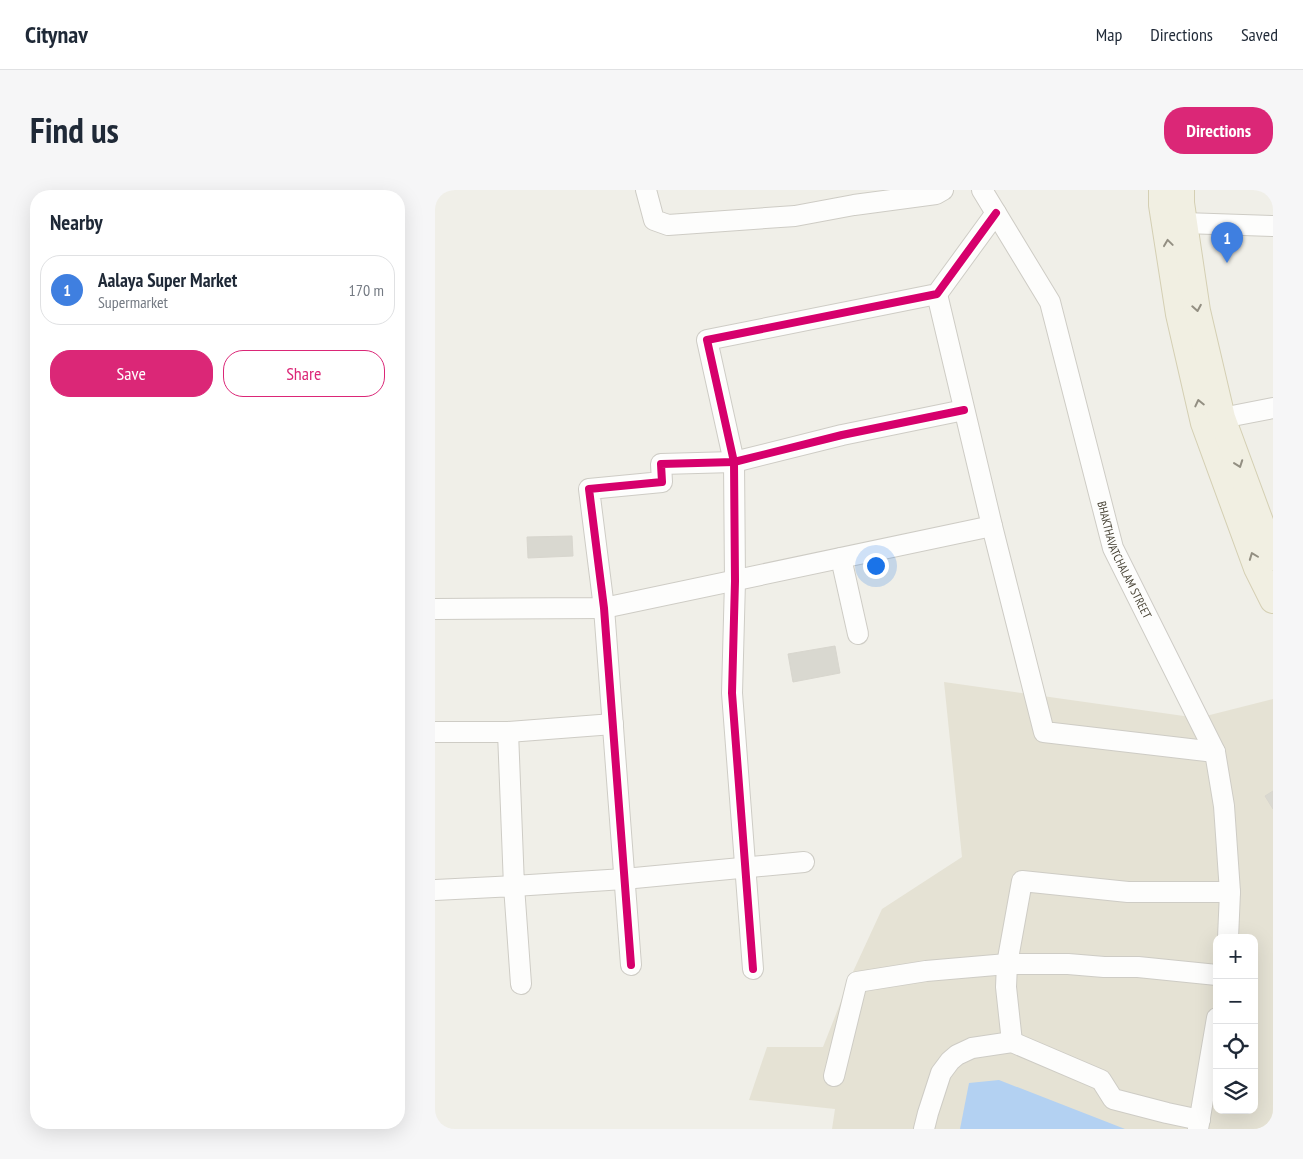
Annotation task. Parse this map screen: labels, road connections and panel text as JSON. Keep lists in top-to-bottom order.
{
  "streets": {
    "street": ["BHAKTHAVATCHALAM STREET"]
  },
  "page": {
    "header": "Citynav",
    "nav": ["Map", "Directions", "Saved"],
    "title": "Find us",
    "buttons": [
      "Directions",
      ["Save", "Share"]
    ],
    "heading": "Nearby",
    "pins": "1",
    "list": [
      {
        "mark": "1",
        "name": "Aalaya Super Market",
        "note": "Supermarket",
        "value": "170 m"
      }
    ],
    "map_buttons": ["+", "−"]
  }
}
